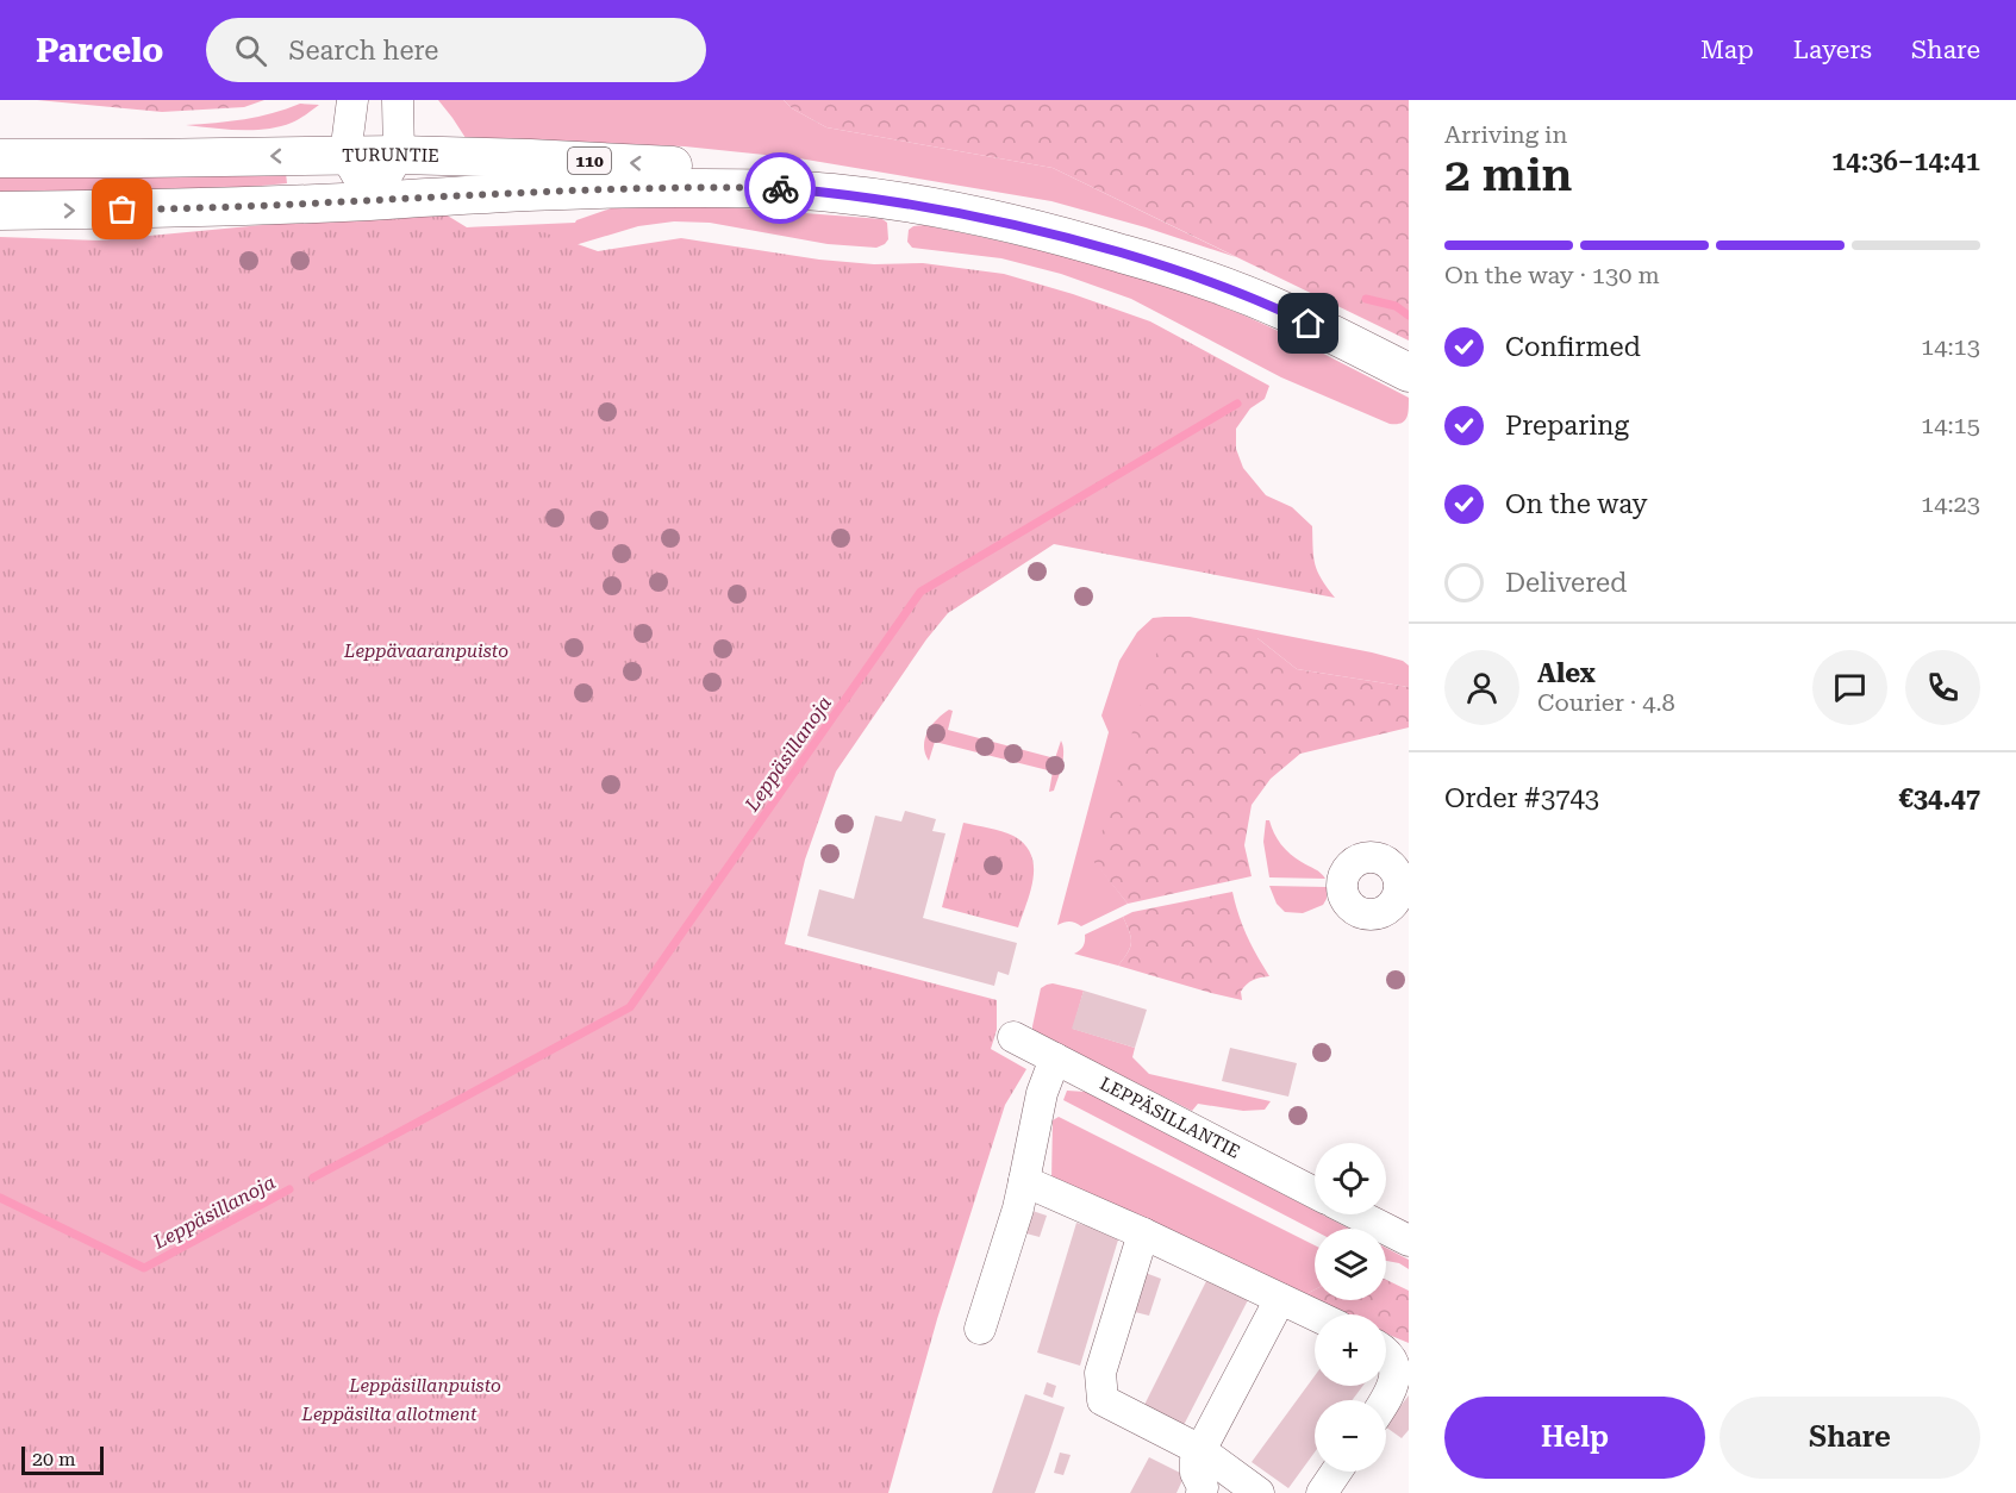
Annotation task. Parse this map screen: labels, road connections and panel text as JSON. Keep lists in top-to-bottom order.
{
  "streets": {
    "main road": ["TURUNTIE", "110"],
    "street": ["LEPPÄSILLANTIE"]
  },
  "water": ["Leppäsillanoja"],
  "parks": ["Leppävaaranpuisto", "Leppäsillanpuisto", "Leppäsilta allotment"],
  "scale_bar": "20 m",
  "page": {
    "header": "Parcelo",
    "search": "Search here",
    "nav": ["Map", "Layers", "Share"],
    "heading": ["2 min", "Arriving in", "14:36–14:41"],
    "panel": [
      "Alex",
      "Courier · 4.8",
      "Order #3743",
      "€34.47"
    ],
    "bar": "On the way · 130 m",
    "list": [
      ["Confirmed", "14:13"],
      ["Preparing", "14:15"],
      ["On the way", "14:23"],
      "Delivered"
    ],
    "map_buttons": ["+", "−"],
    "buttons": ["Help", "Share"],
    "scale": "20 m"
  }
}
